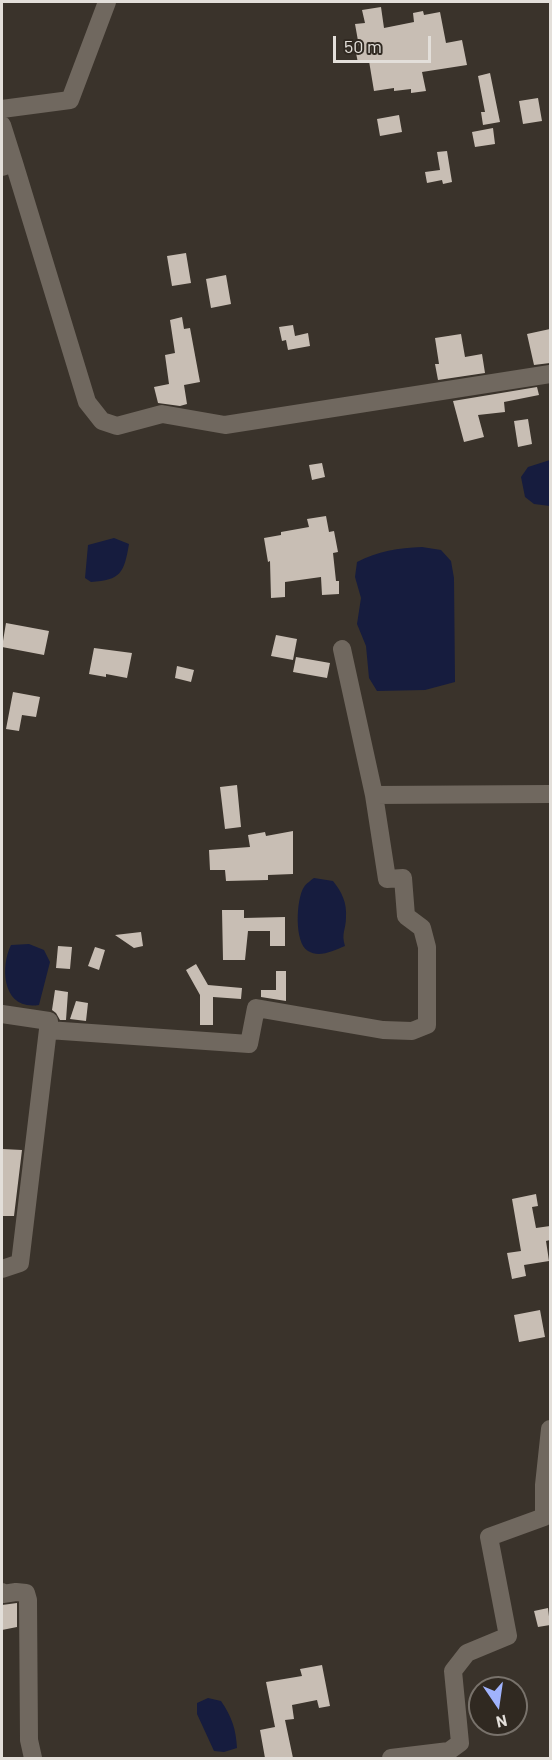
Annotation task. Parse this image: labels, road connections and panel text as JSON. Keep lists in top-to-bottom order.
{
  "scale_bar": "50 m",
  "north": "bottom"
}
